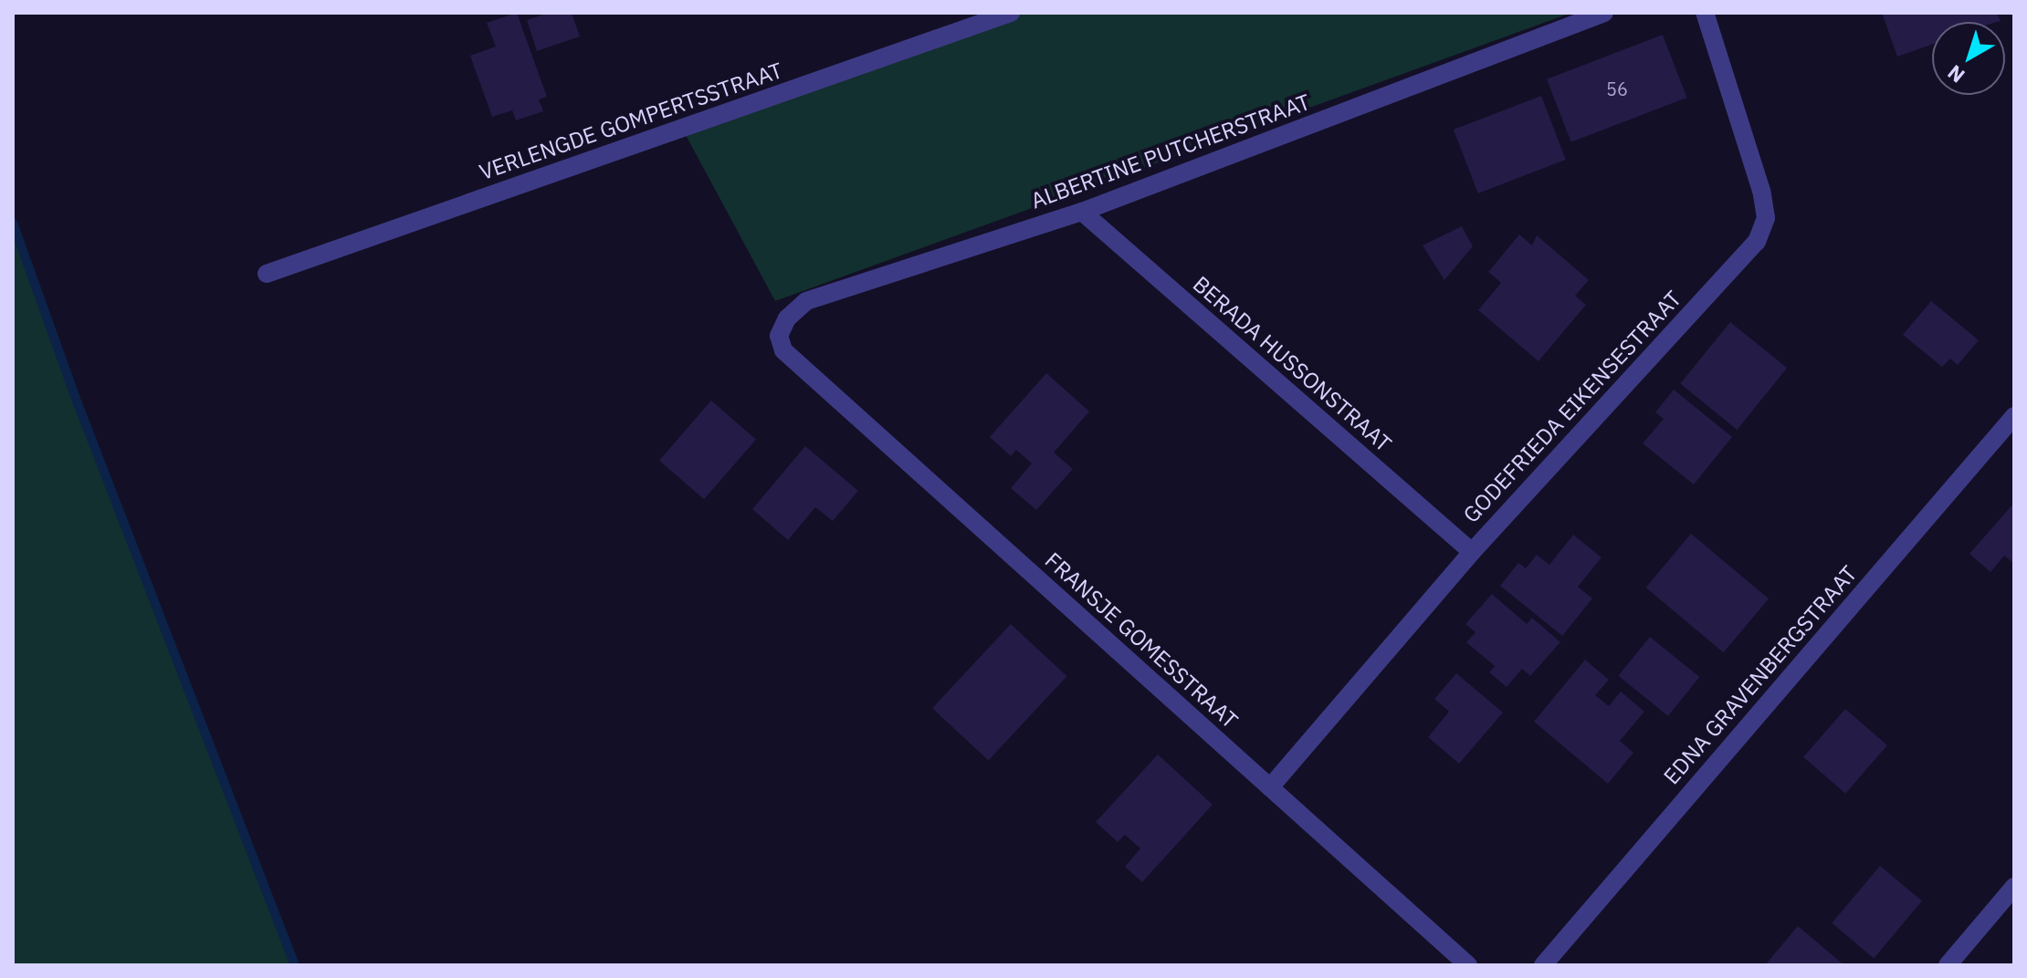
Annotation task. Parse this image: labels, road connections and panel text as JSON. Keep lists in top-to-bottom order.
{
  "streets": {
    "street": [
      "VERLENGDE GOMPERTSSTRAAT",
      "ALBERTINE PUTCHERSTRAAT",
      "BERADA HUSSONSTRAAT",
      "GODEFRIEDA EIKENSESTRAAT",
      "FRANSJE GOMESSTRAAT",
      "EDNA GRAVENBERGSTRAAT"
    ]
  },
  "crossings": [
    ["ALBERTINE PUTCHERSTRAAT", "BERADA HUSSONSTRAAT"],
    ["ALBERTINE PUTCHERSTRAAT", "FRANSJE GOMESSTRAAT"],
    ["BERADA HUSSONSTRAAT", "GODEFRIEDA EIKENSESTRAAT"],
    ["GODEFRIEDA EIKENSESTRAAT", "FRANSJE GOMESSTRAAT"]
  ],
  "house_numbers": ["56"],
  "north": "bottom left"
}
